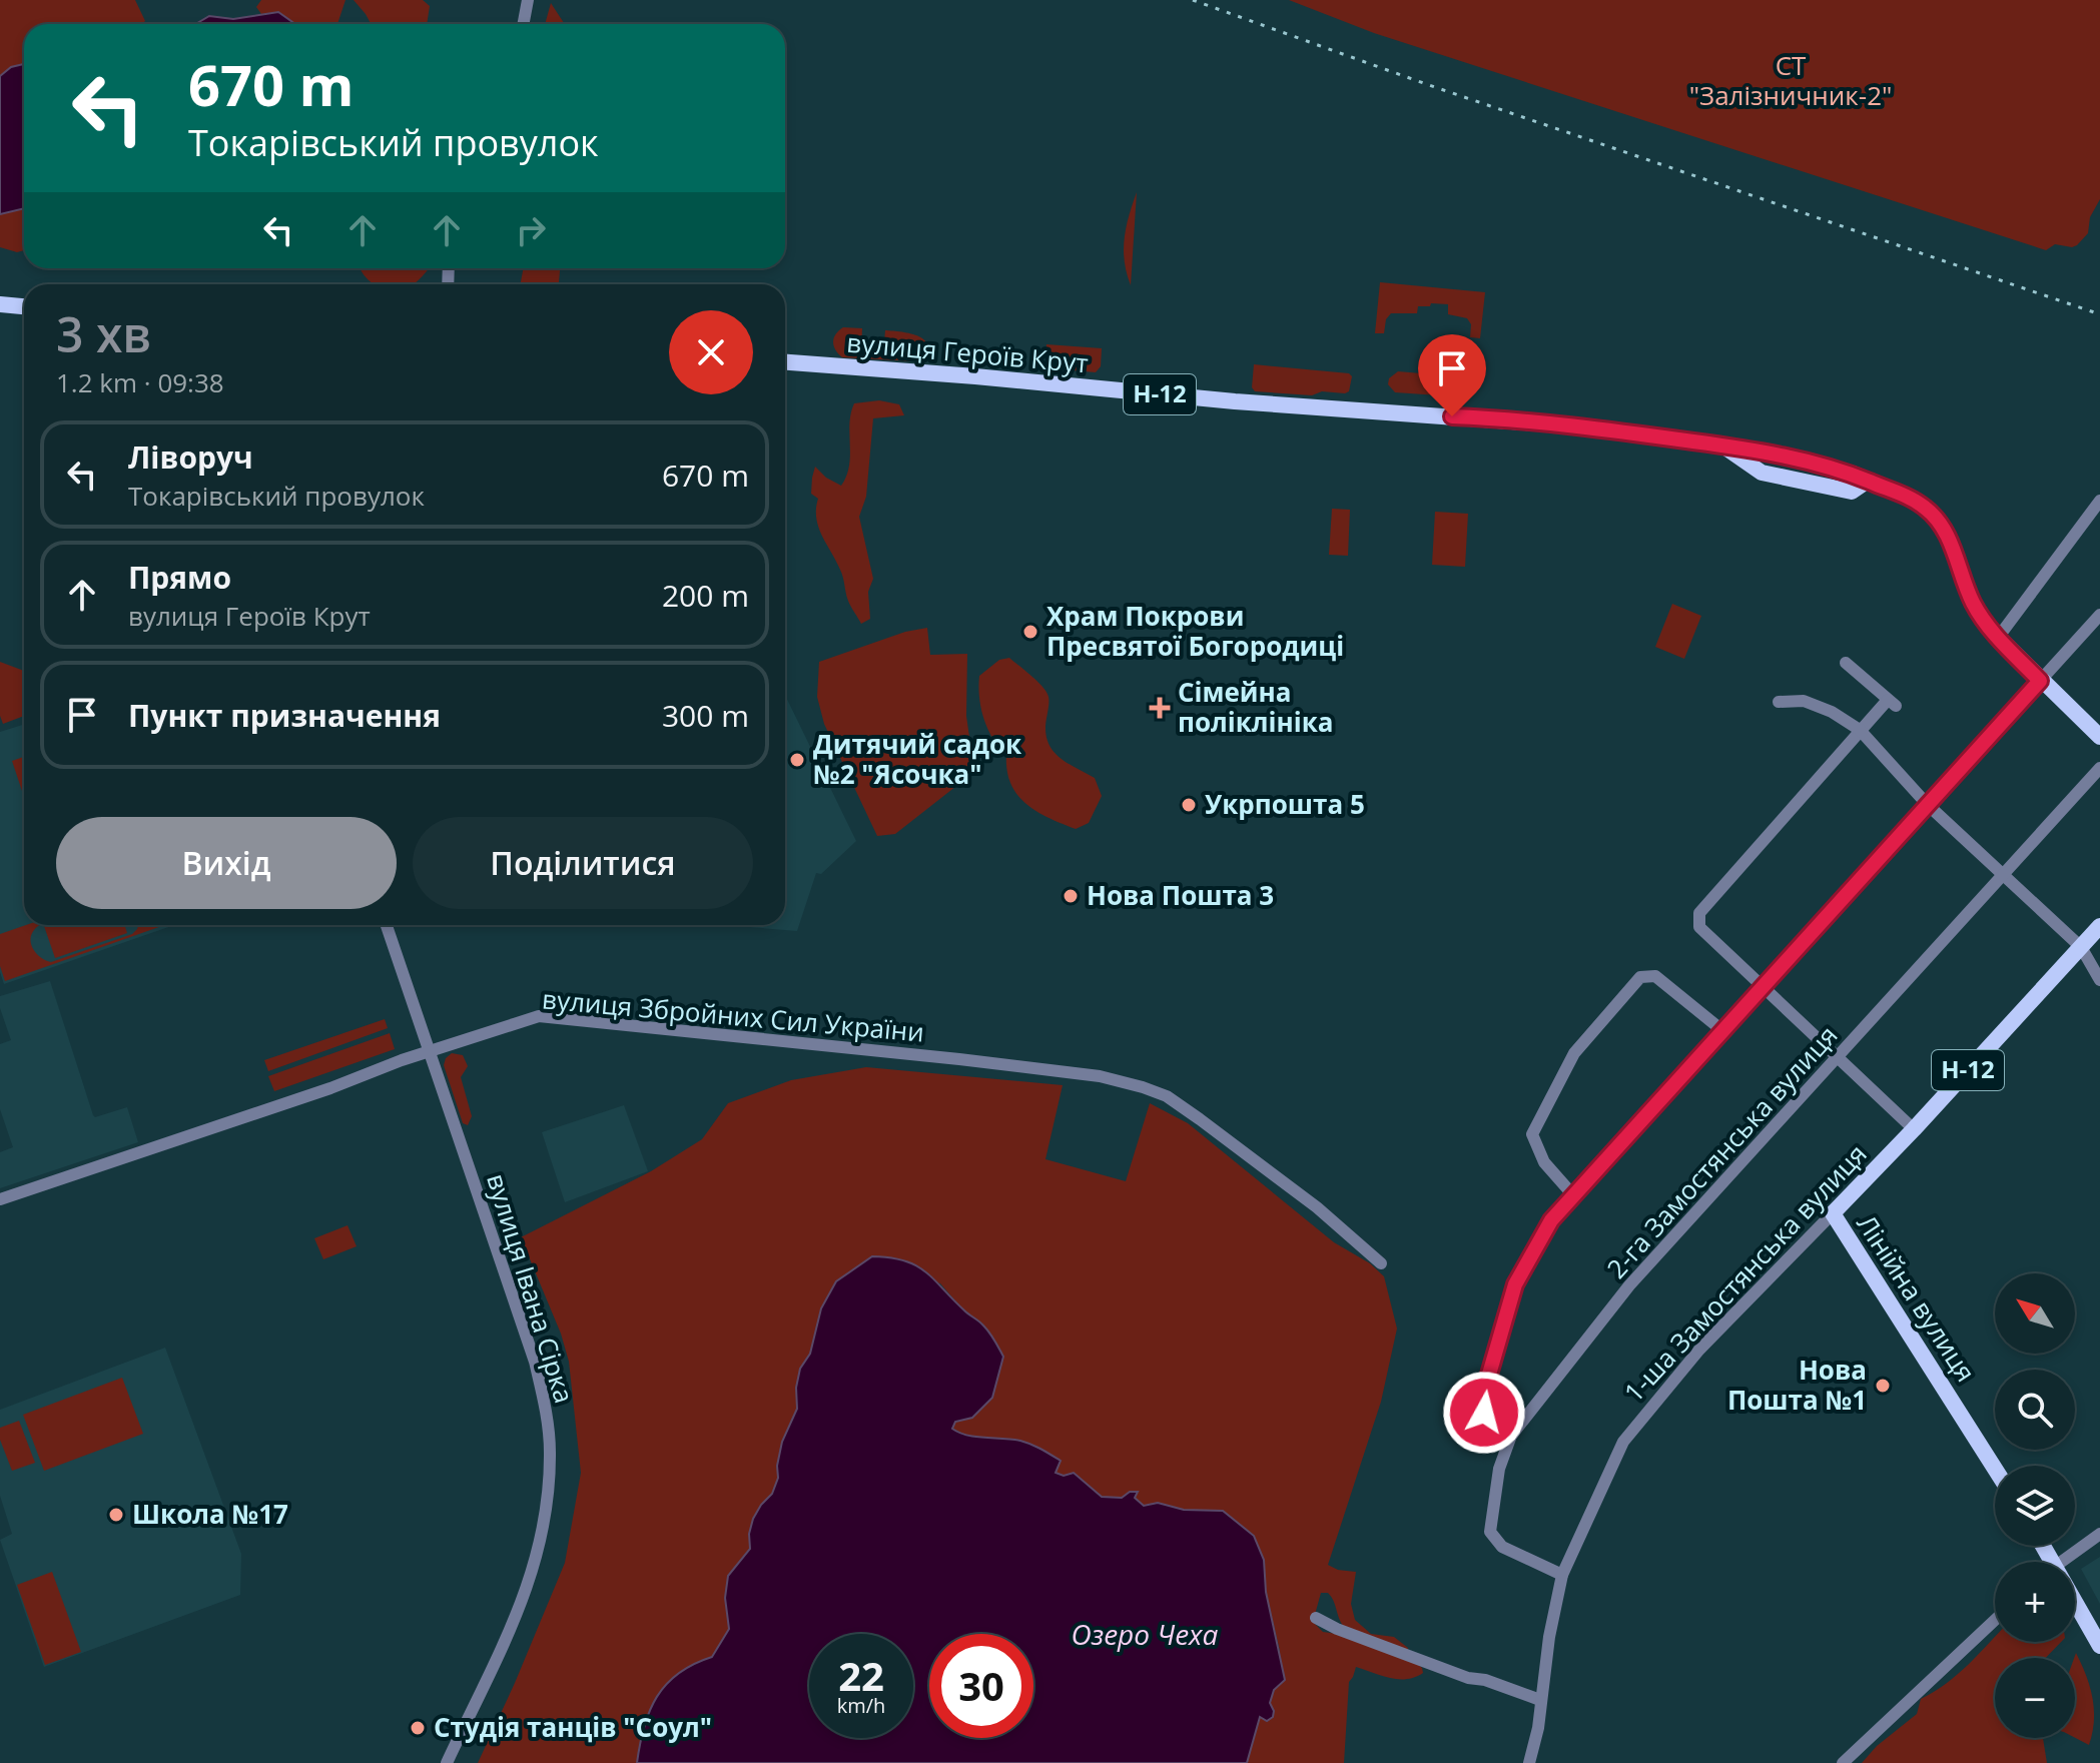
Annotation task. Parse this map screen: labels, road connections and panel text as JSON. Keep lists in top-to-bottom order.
{
  "streets": {
    "main road": [
      "вулиця Героїв Крут",
      "Н-12",
      "1-ша Замостянська вулиця",
      "Лінійна вулиця"
    ],
    "street": ["вулиця Збройних Сил України", "2-га Замостянська вулиця", "вулиця Івана Сірка"]
  },
  "crossings": [
    ["вулиця Героїв Крут", "Н-12"],
    ["вулиця Збройних Сил України", "вулиця Івана Сірка"],
    ["2-га Замостянська вулиця", "1-ша Замостянська вулиця"],
    ["1-ша Замостянська вулиця", "Лінійна вулиця"]
  ],
  "water": ["Озеро Чеха"],
  "parks": ["СТ \"Залізничник-2\""],
  "places": {
    "other": [
      "Храм Покрови Пресвятої Богородиці",
      "Дитячий садок №2 \"Ясочка\"",
      "Укрпошта 5",
      "Нова Пошта 3",
      "Нова Пошта №1",
      "Школа №17",
      "Студія танців \"Соул\""
    ],
    "health": ["Сімейна поліклініка"]
  },
  "north": "top left",
  "page": {
    "turn": ["670 m", "Токарівський провулок"],
    "heading": ["3 хв", "1.2 km · 09:38"],
    "list": [
      {
        "name": "Ліворуч",
        "note": "Токарівський провулок",
        "value": "670 m"
      },
      {
        "name": "Прямо",
        "note": "вулиця Героїв Крут",
        "value": "200 m"
      },
      {
        "name": "Пункт призначення",
        "value": "300 m"
      }
    ],
    "buttons": ["Вихід", "Поділитися"],
    "map_buttons": ["+", "−"],
    "speed": "22 km/h",
    "limit": "30"
  }
}
